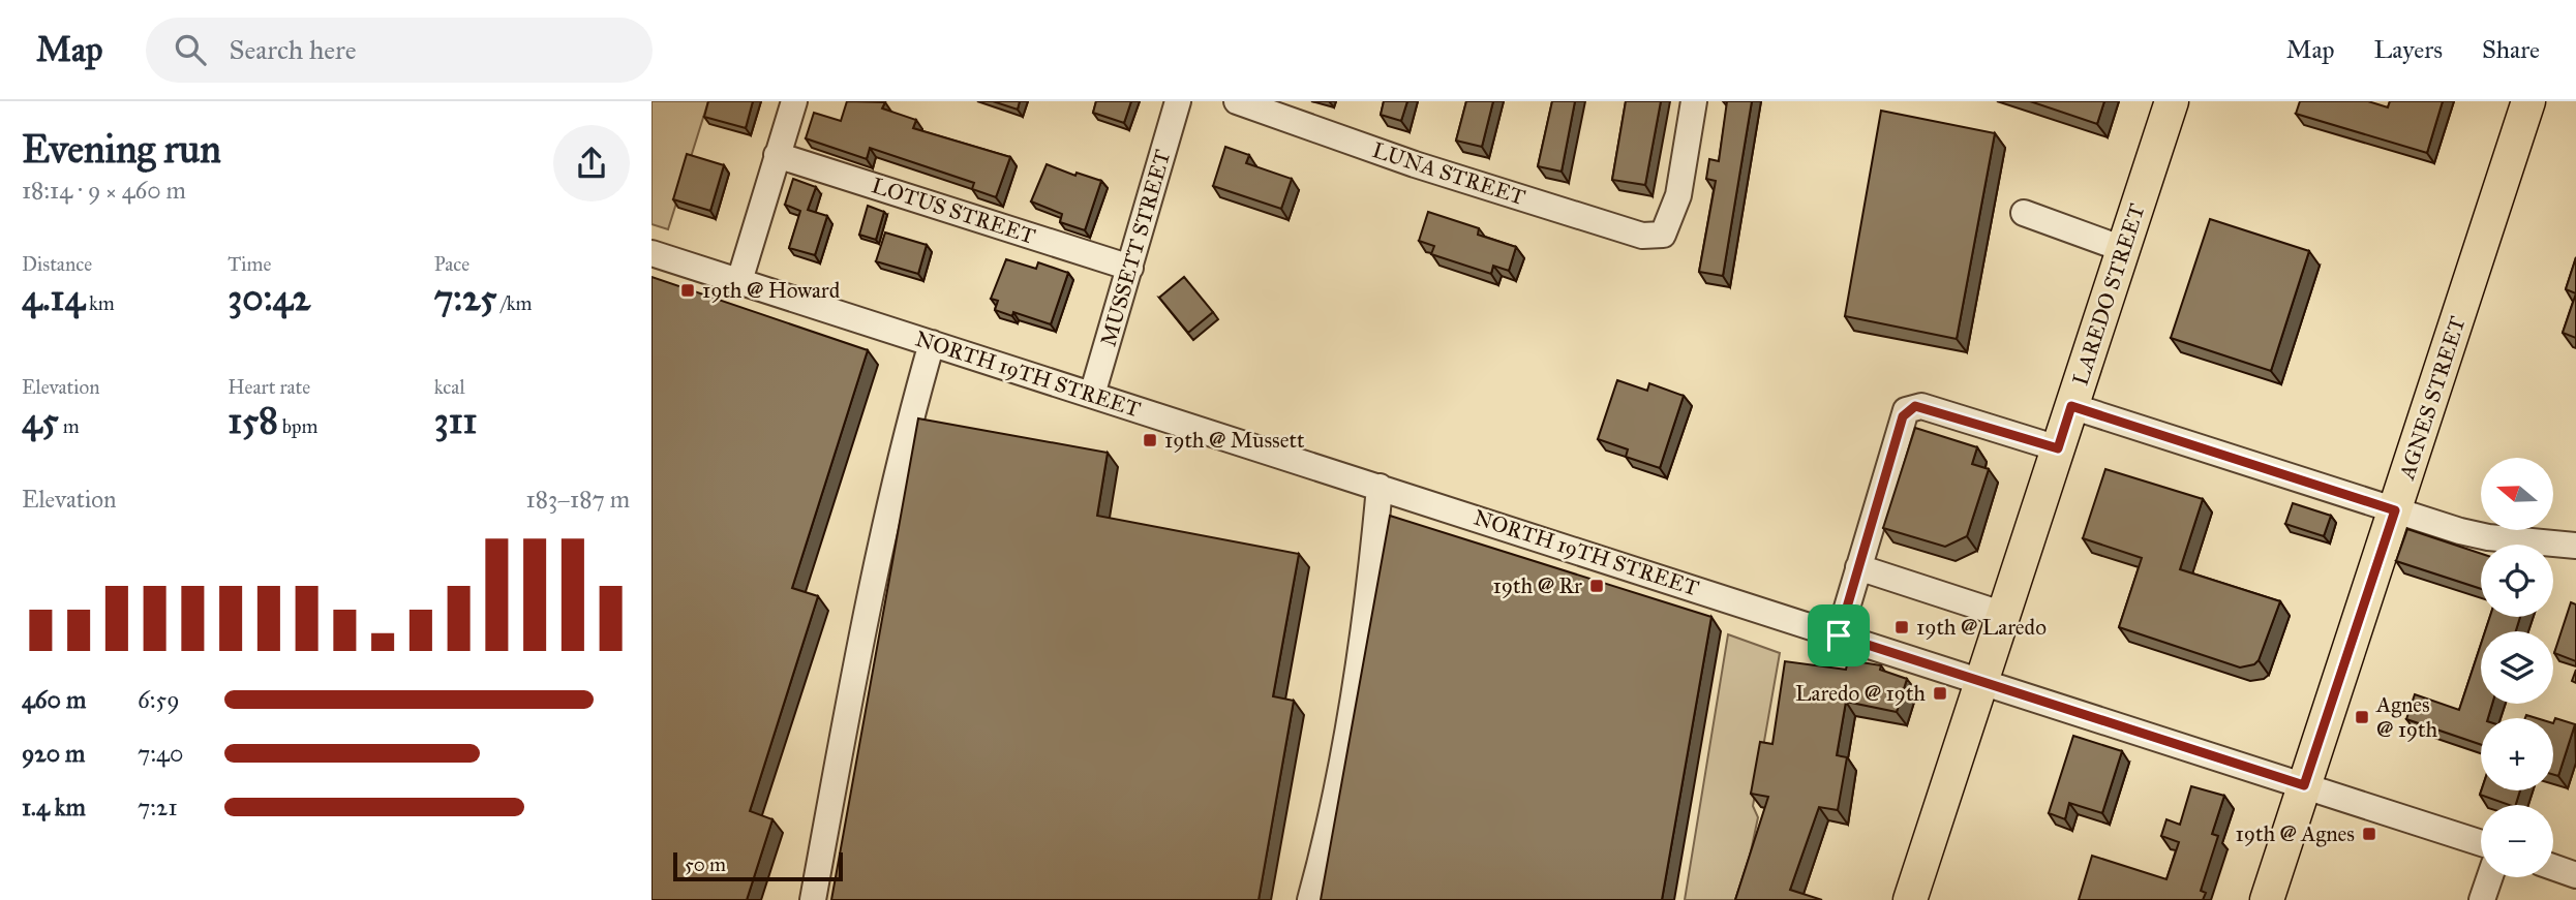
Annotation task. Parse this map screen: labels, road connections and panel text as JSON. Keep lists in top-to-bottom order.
{
  "streets": {
    "main road": ["LAREDO STREET", "AGNES STREET"],
    "street": [
      "LUNA STREET",
      "LOTUS STREET",
      "MUSSETT STREET",
      "NORTH 19TH STREET"
    ]
  },
  "crossings": [
    ["LOTUS STREET", "MUSSETT STREET"],
    ["MUSSETT STREET", "NORTH 19TH STREET"],
    ["LAREDO STREET", "NORTH 19TH STREET"],
    ["NORTH 19TH STREET", "AGNES STREET"]
  ],
  "places": {
    "transit": [
      "19th @ Howard",
      "19th @ Mussett",
      "19th @ Rr",
      "19th @ Laredo",
      "Laredo @ 19th",
      "Agnes @ 19th",
      "19th @ Agnes"
    ]
  },
  "scale_bar": "50 m",
  "north": "left",
  "page": {
    "header": "Map",
    "search": "Search here",
    "nav": ["Map", "Layers", "Share"],
    "heading": ["Evening run", "18:14 · 9 × 460 m"],
    "stats": [
      ["Distance", "4.14 km"],
      ["Time", "30:42"],
      ["Pace", "7:25 /km"],
      ["Elevation", "45 m"],
      ["Heart rate", "158 bpm"],
      ["kcal", "311"]
    ],
    "map_buttons": ["+", "−"],
    "chart": ["Elevation", "183–187 m"],
    "list": [
      {
        "name": "460 m",
        "note": "6:59"
      },
      {
        "name": "920 m",
        "note": "7:40"
      },
      {
        "name": "1.4 km",
        "note": "7:21"
      }
    ],
    "scale": "50 m"
  }
}
